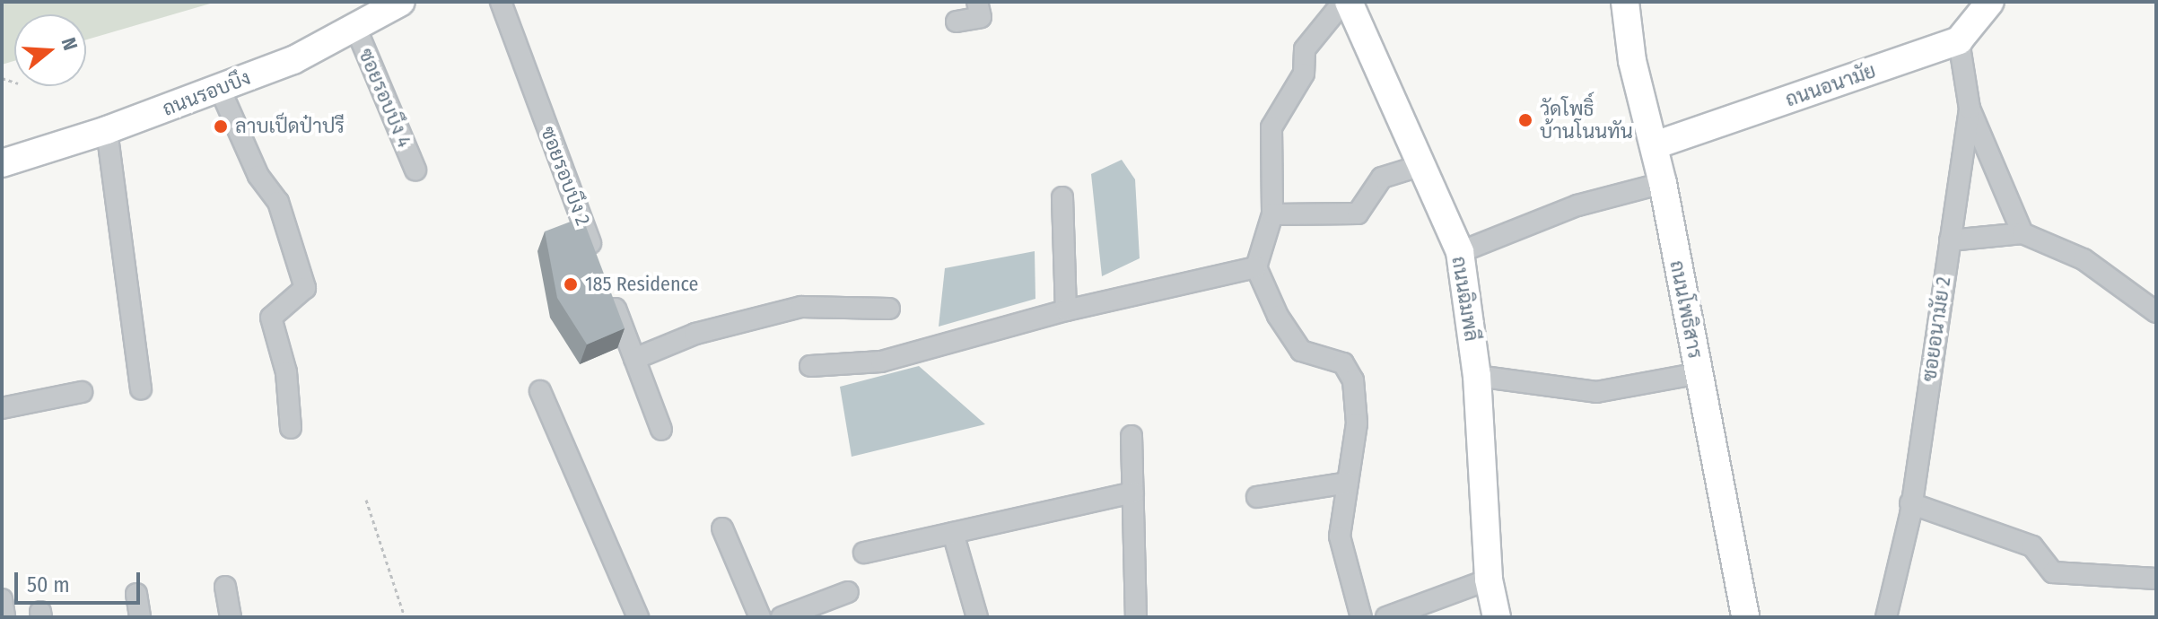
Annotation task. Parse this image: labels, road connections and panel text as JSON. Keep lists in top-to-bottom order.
{
  "streets": {
    "street": [
      "ถนนอนามัย",
      "ถนนรอบบึง",
      "ซอยรอบบึง 4",
      "ซอยรอบบึง 2",
      "ถนนฉิมพลี",
      "ถนนโพธิสาร",
      "ซอยอนามัย 2"
    ]
  },
  "crossings": [
    ["ถนนอนามัย", "ถนนโพธิสาร"],
    ["ถนนอนามัย", "ซอยอนามัย 2"],
    ["ถนนรอบบึง", "ซอยรอบบึง 4"]
  ],
  "places": ["วัดโพธิ์ บ้านโนนทัน", "ลาบเป็ดป๋าปรี", "185 Residence"],
  "scale_bar": "50 m",
  "north": "right"
}
